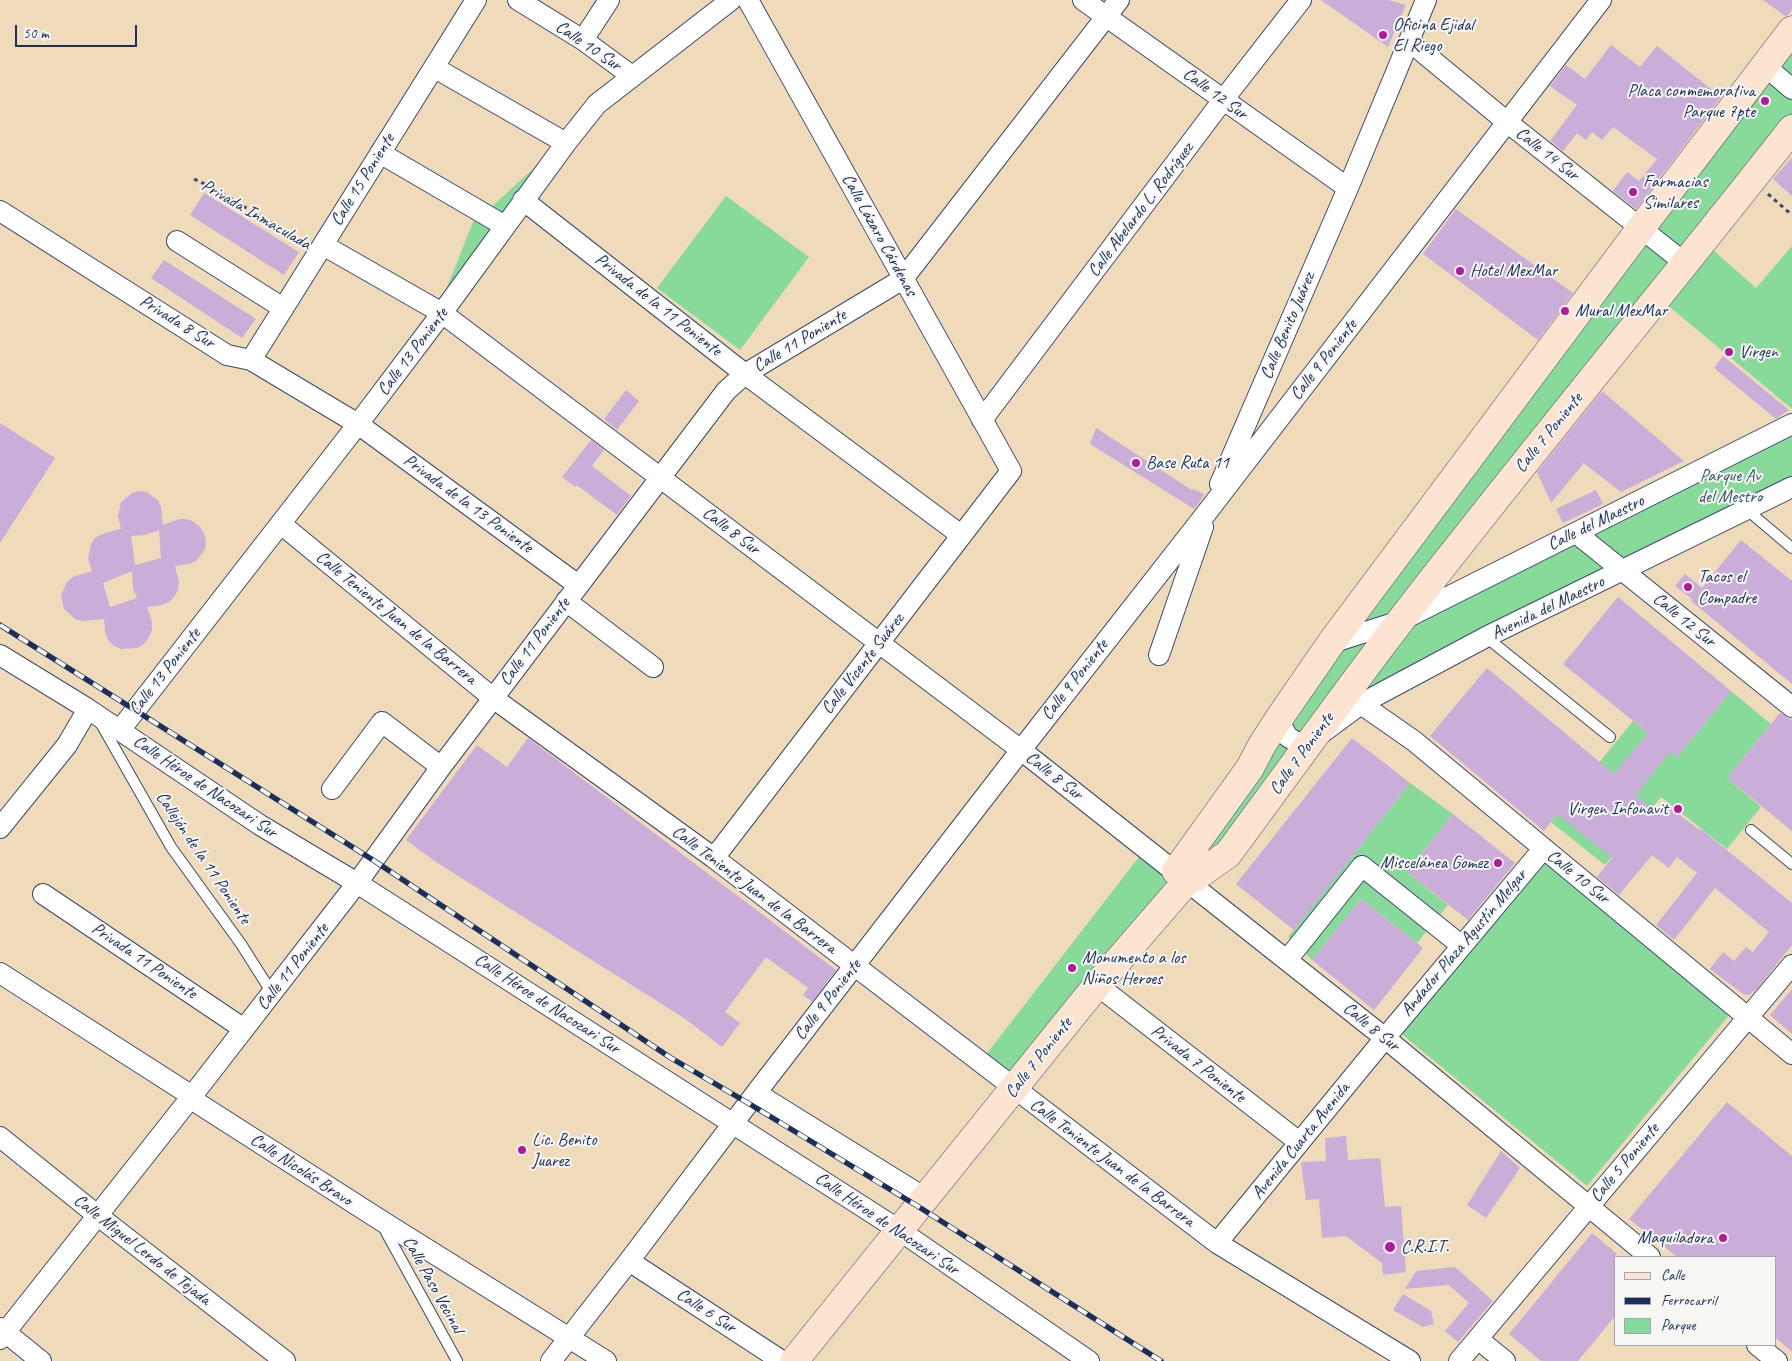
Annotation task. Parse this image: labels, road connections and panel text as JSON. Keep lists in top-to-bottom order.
{
  "streets": {
    "main road": ["Calle 7 Poniente"],
    "street": [
      "Calle 10 Sur",
      "Calle 12 Sur",
      "Calle 14 Sur",
      "Calle 15 Poniente",
      "Calle Abelardo L. Rodríguez",
      "Calle Lázaro Cárdenas",
      "Privada de la 11 Poniente",
      "Privada 8 Sur",
      "Calle Benito Juárez",
      "Calle 11 Poniente",
      "Calle 13 Poniente",
      "Calle 9 Poniente",
      "Privada de la 13 Poniente",
      "Calle del Maestro",
      "Calle 8 Sur",
      "Avenida del Maestro",
      "Calle Teniente Juan de la Barrera",
      "Calle Vicente Suárez",
      "Calle Héroe de Nacozari Sur",
      "Andador Plaza Agustín Melgar",
      "Privada 11 Poniente",
      "Privada 7 Poniente",
      "Avenida Cuarta Avenida",
      "Calle 5 Poniente",
      "Calle Nicolás Bravo",
      "Calle Miguel Lerdo de Tejada",
      "Calle 6 Sur"
    ],
    "lane": ["Callejón de la 11 Poniente", "Calle Paso Vecinal"],
    "path": ["Privada Inmaculada"]
  },
  "crossings": [
    ["Calle 10 Sur", "Calle 13 Poniente"],
    ["Calle 10 Sur", "Avenida del Maestro"],
    ["Calle 10 Sur", "Andador Plaza Agustín Melgar"],
    ["Calle 10 Sur", "Calle 5 Poniente"],
    ["Calle 12 Sur", "Calle Abelardo L. Rodríguez"],
    ["Calle 12 Sur", "Calle Benito Juárez"],
    ["Calle 12 Sur", "Calle 11 Poniente"],
    ["Calle 12 Sur", "Calle del Maestro"],
    ["Calle 12 Sur", "Avenida del Maestro"],
    ["Calle 14 Sur", "Calle Benito Juárez"],
    ["Calle 14 Sur", "Calle 9 Poniente"],
    ["Calle 14 Sur", "Calle 7 Poniente"],
    ["Calle 15 Poniente", "Privada Inmaculada"],
    ["Calle 15 Poniente", "Privada 8 Sur"],
    ["Calle 15 Poniente", "Calle 8 Sur"],
    ["Calle Abelardo L. Rodríguez", "Calle Lázaro Cárdenas"],
    ["Privada Inmaculada", "Calle 8 Sur"],
    ["Calle Lázaro Cárdenas", "Calle 11 Poniente"],
    ["Calle Lázaro Cárdenas", "Calle Vicente Suárez"],
    ["Privada de la 11 Poniente", "Calle 11 Poniente"],
    ["Privada de la 11 Poniente", "Calle 13 Poniente"],
    ["Privada de la 11 Poniente", "Calle Vicente Suárez"],
    ["Privada 8 Sur", "Calle 13 Poniente"],
    ["Privada 8 Sur", "Privada de la 13 Poniente"],
    ["Calle Benito Juárez", "Calle 9 Poniente"],
    ["Calle 11 Poniente", "Privada de la 13 Poniente"],
    ["Calle 11 Poniente", "Calle 8 Sur"],
    ["Calle 11 Poniente", "Calle Teniente Juan de la Barrera"],
    ["Calle 11 Poniente", "Calle Héroe de Nacozari Sur"],
    ["Calle 11 Poniente", "Callejón de la 11 Poniente"],
    ["Calle 11 Poniente", "Privada 11 Poniente"],
    ["Calle 11 Poniente", "Calle Nicolás Bravo"],
    ["Calle 11 Poniente", "Calle Miguel Lerdo de Tejada"],
    ["Calle 13 Poniente", "Privada de la 13 Poniente"],
    ["Calle 13 Poniente", "Calle 8 Sur"],
    ["Calle 13 Poniente", "Calle Teniente Juan de la Barrera"],
    ["Calle 13 Poniente", "Calle Héroe de Nacozari Sur"],
    ["Calle 9 Poniente", "Calle 8 Sur"],
    ["Calle 9 Poniente", "Calle Teniente Juan de la Barrera"],
    ["Calle 9 Poniente", "Calle Héroe de Nacozari Sur"],
    ["Calle 9 Poniente", "Calle Nicolás Bravo"],
    ["Calle 9 Poniente", "Calle 6 Sur"],
    ["Calle 7 Poniente", "Calle del Maestro"],
    ["Calle 7 Poniente", "Calle 8 Sur"],
    ["Calle 7 Poniente", "Avenida del Maestro"],
    ["Calle 7 Poniente", "Calle Teniente Juan de la Barrera"],
    ["Calle 7 Poniente", "Calle Héroe de Nacozari Sur"],
    ["Calle 7 Poniente", "Privada 7 Poniente"],
    ["Calle 8 Sur", "Calle Vicente Suárez"],
    ["Calle 8 Sur", "Andador Plaza Agustín Melgar"],
    ["Calle 8 Sur", "Avenida Cuarta Avenida"],
    ["Calle 8 Sur", "Calle 5 Poniente"],
    ["Calle Teniente Juan de la Barrera", "Calle Vicente Suárez"],
    ["Calle Teniente Juan de la Barrera", "Avenida Cuarta Avenida"],
    ["Calle Héroe de Nacozari Sur", "Callejón de la 11 Poniente"],
    ["Andador Plaza Agustín Melgar", "Avenida Cuarta Avenida"],
    ["Privada 7 Poniente", "Avenida Cuarta Avenida"],
    ["Calle Nicolás Bravo", "Calle Paso Vecinal"]
  ],
  "parks": ["Parque Av del Mestro"],
  "places": [
    "Oficina Ejidal El Riego",
    "Placa conmemorativa Parque 7pte",
    "Farmacias Similares",
    "Hotel MexMar",
    "Mural MexMar",
    "Virgen",
    "Base Ruta 11",
    "Tacos el Compadre",
    "Virgen Infonavit",
    "Miscelánea Gomez",
    "Monumento a los Niños Heroes",
    "Lic. Benito Juarez",
    "Maquiladora",
    "C.R.I.T."
  ],
  "legend": ["Calle", "Ferrocarril", "Parque"],
  "scale_bar": "50 m"
}
